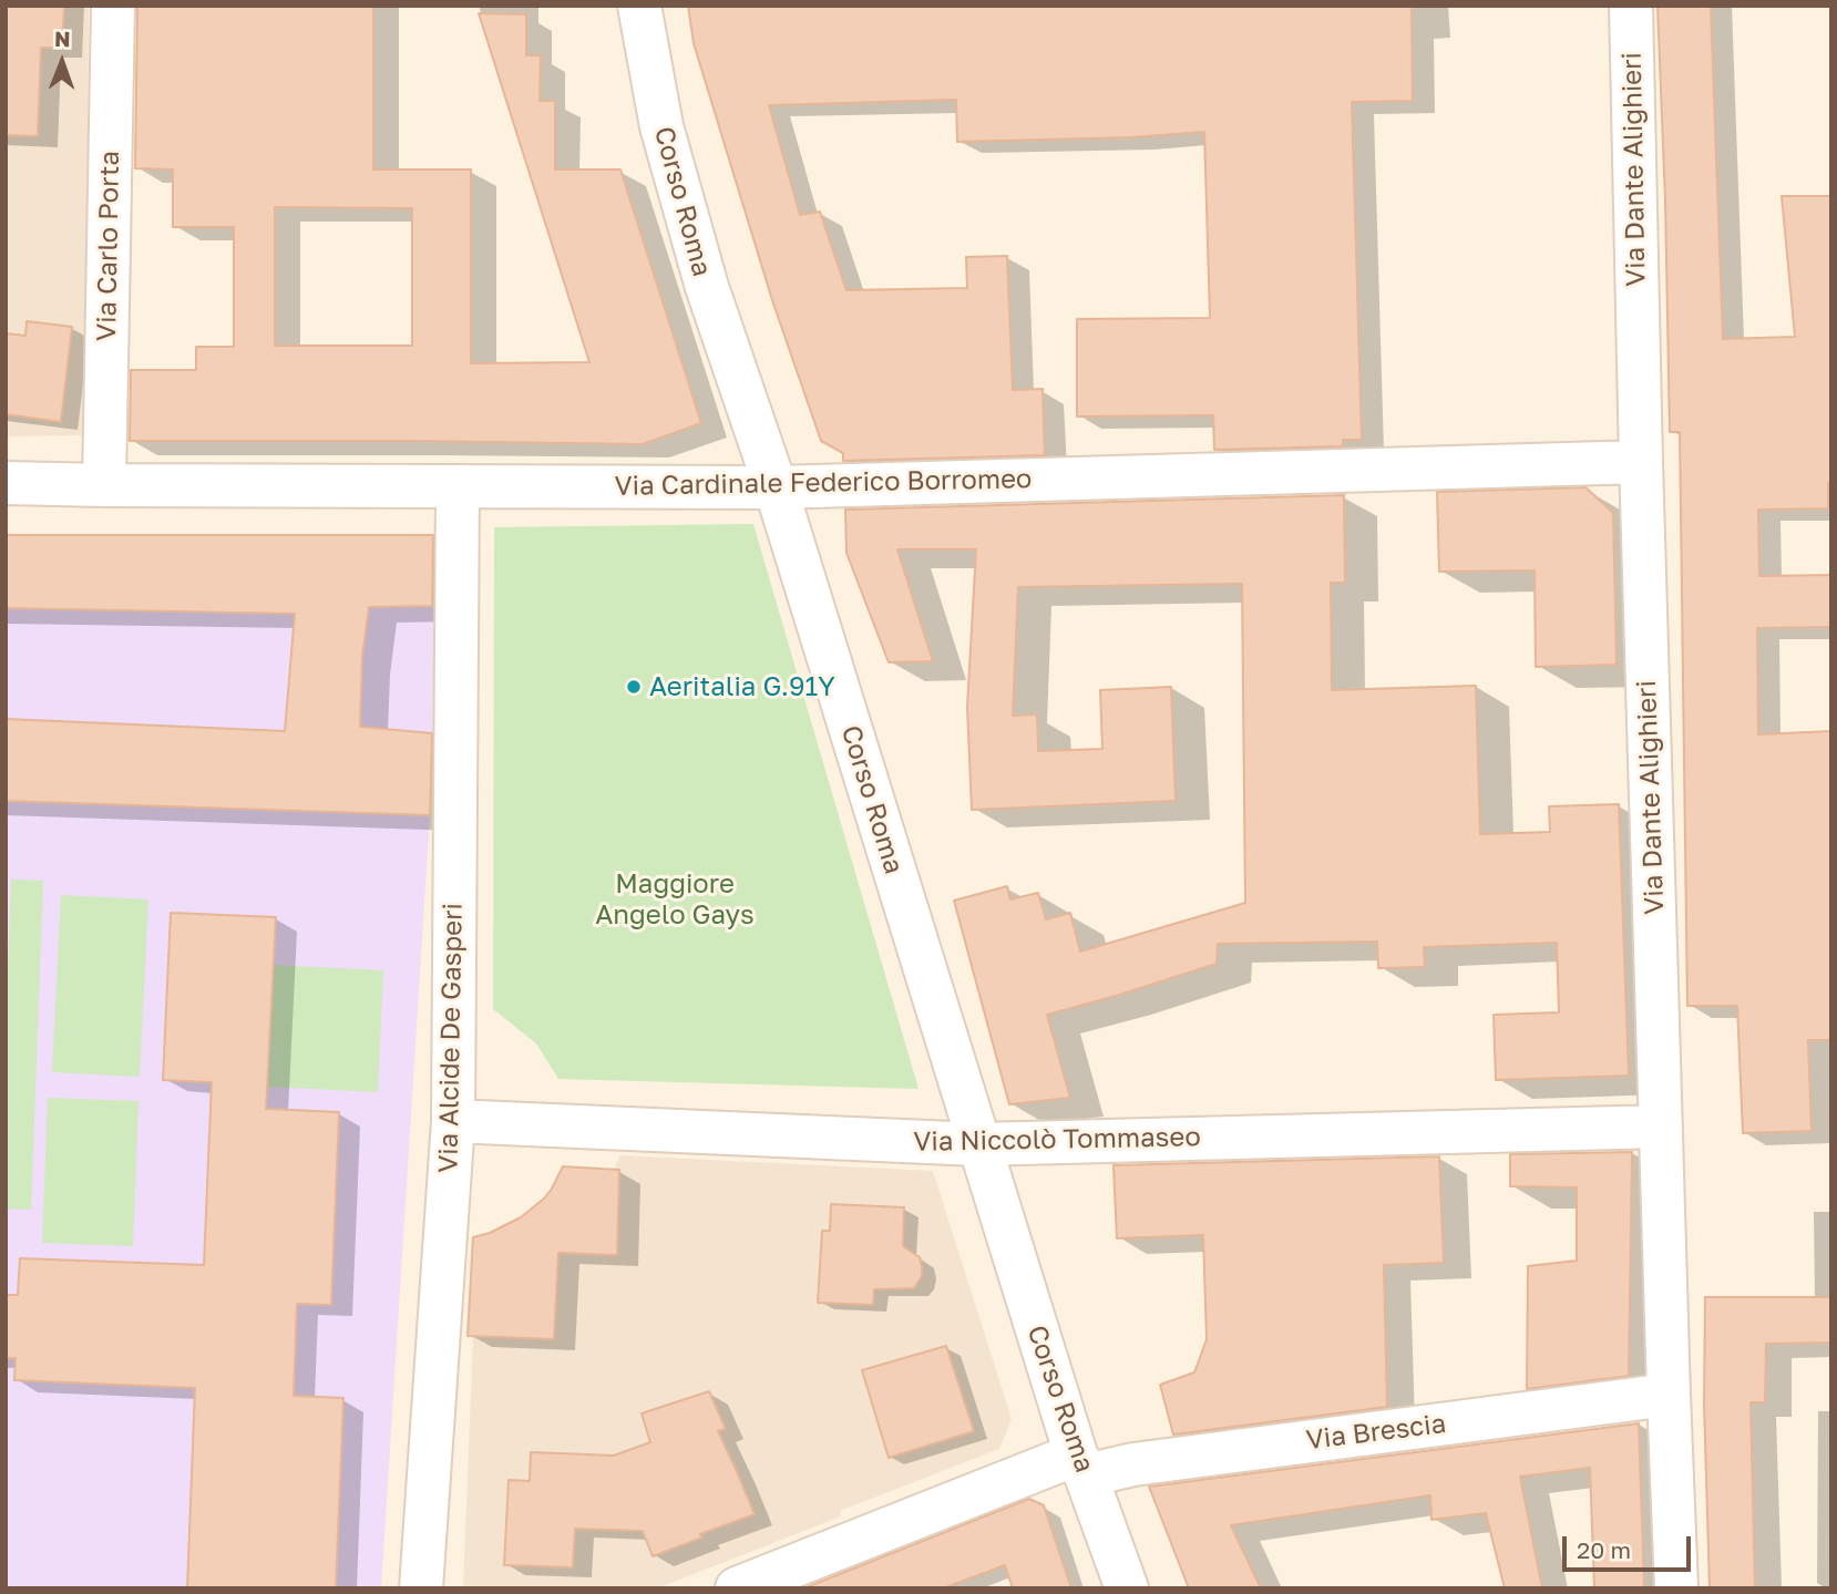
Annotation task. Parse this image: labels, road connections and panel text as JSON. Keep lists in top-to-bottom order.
{
  "streets": {
    "street": [
      "Via Dante Alighieri",
      "Corso Roma",
      "Via Carlo Porta",
      "Via Cardinale Federico Borromeo",
      "Via Alcide De Gasperi",
      "Via Niccolò Tommaseo",
      "Via Brescia"
    ]
  },
  "crossings": [
    ["Via Dante Alighieri", "Via Cardinale Federico Borromeo"],
    ["Via Dante Alighieri", "Via Niccolò Tommaseo"],
    ["Via Dante Alighieri", "Via Brescia"],
    ["Corso Roma", "Via Cardinale Federico Borromeo"],
    ["Corso Roma", "Via Niccolò Tommaseo"],
    ["Corso Roma", "Via Brescia"],
    ["Via Carlo Porta", "Via Cardinale Federico Borromeo"],
    ["Via Cardinale Federico Borromeo", "Via Alcide De Gasperi"],
    ["Via Alcide De Gasperi", "Via Niccolò Tommaseo"]
  ],
  "parks": ["Maggiore Angelo Gays"],
  "places": ["Aeritalia G.91Y"],
  "scale_bar": "20 m",
  "north": "top"
}
